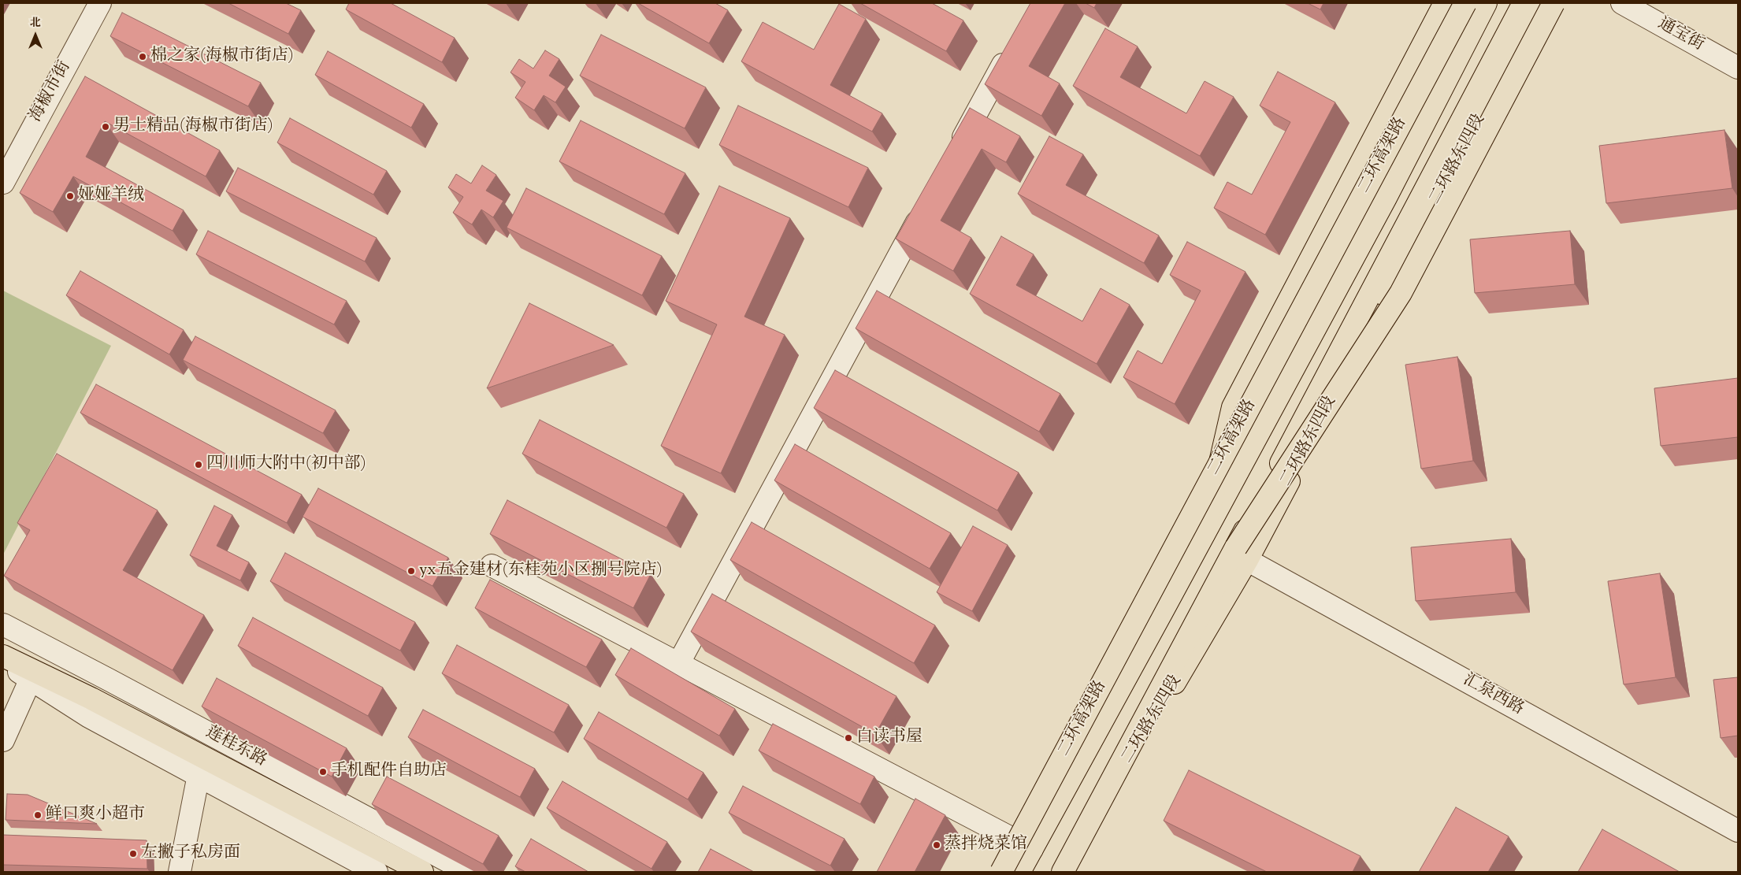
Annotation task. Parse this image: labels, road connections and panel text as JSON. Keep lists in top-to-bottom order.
{
  "streets": {
    "main road": ["二环高架路", "二环路东四段"],
    "street": [
      "通宝街",
      "海椒市街",
      "汇泉西路",
      "莲桂东路"
    ]
  },
  "crossings": [
    ["二环路东四段", "汇泉西路"]
  ],
  "places": [
    "棉之家(海椒市街店)",
    "男士精品(海椒市街店)",
    "娅娅羊绒",
    "四川师大附中(初中部)",
    "yx五金建材(东桂苑小区捌号院店)",
    "白读书屋",
    "手机配件自助店",
    "鲜口爽小超市",
    "蒸拌烧菜馆",
    "左撇子私房面"
  ],
  "north": "top"
}
